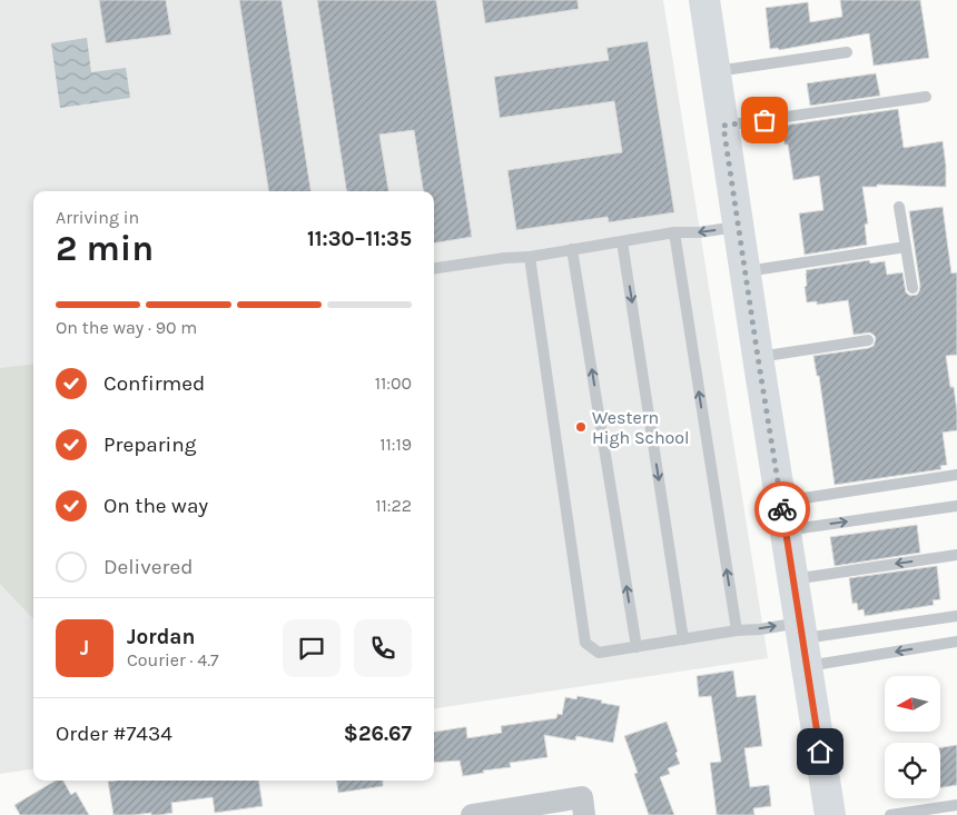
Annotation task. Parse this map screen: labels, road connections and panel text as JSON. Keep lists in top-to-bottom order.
{
  "places": ["Western High School"],
  "north": "left",
  "page": {
    "heading": ["2 min", "Arriving in", "11:30–11:35"],
    "panel": [
      "Jordan",
      "Courier · 4.7",
      "Order #7434",
      "$26.67"
    ],
    "bar": "On the way · 90 m",
    "list": [
      ["Confirmed", "11:00"],
      ["Preparing", "11:19"],
      ["On the way", "11:22"],
      "Delivered"
    ],
    "round": "J"
  }
}
